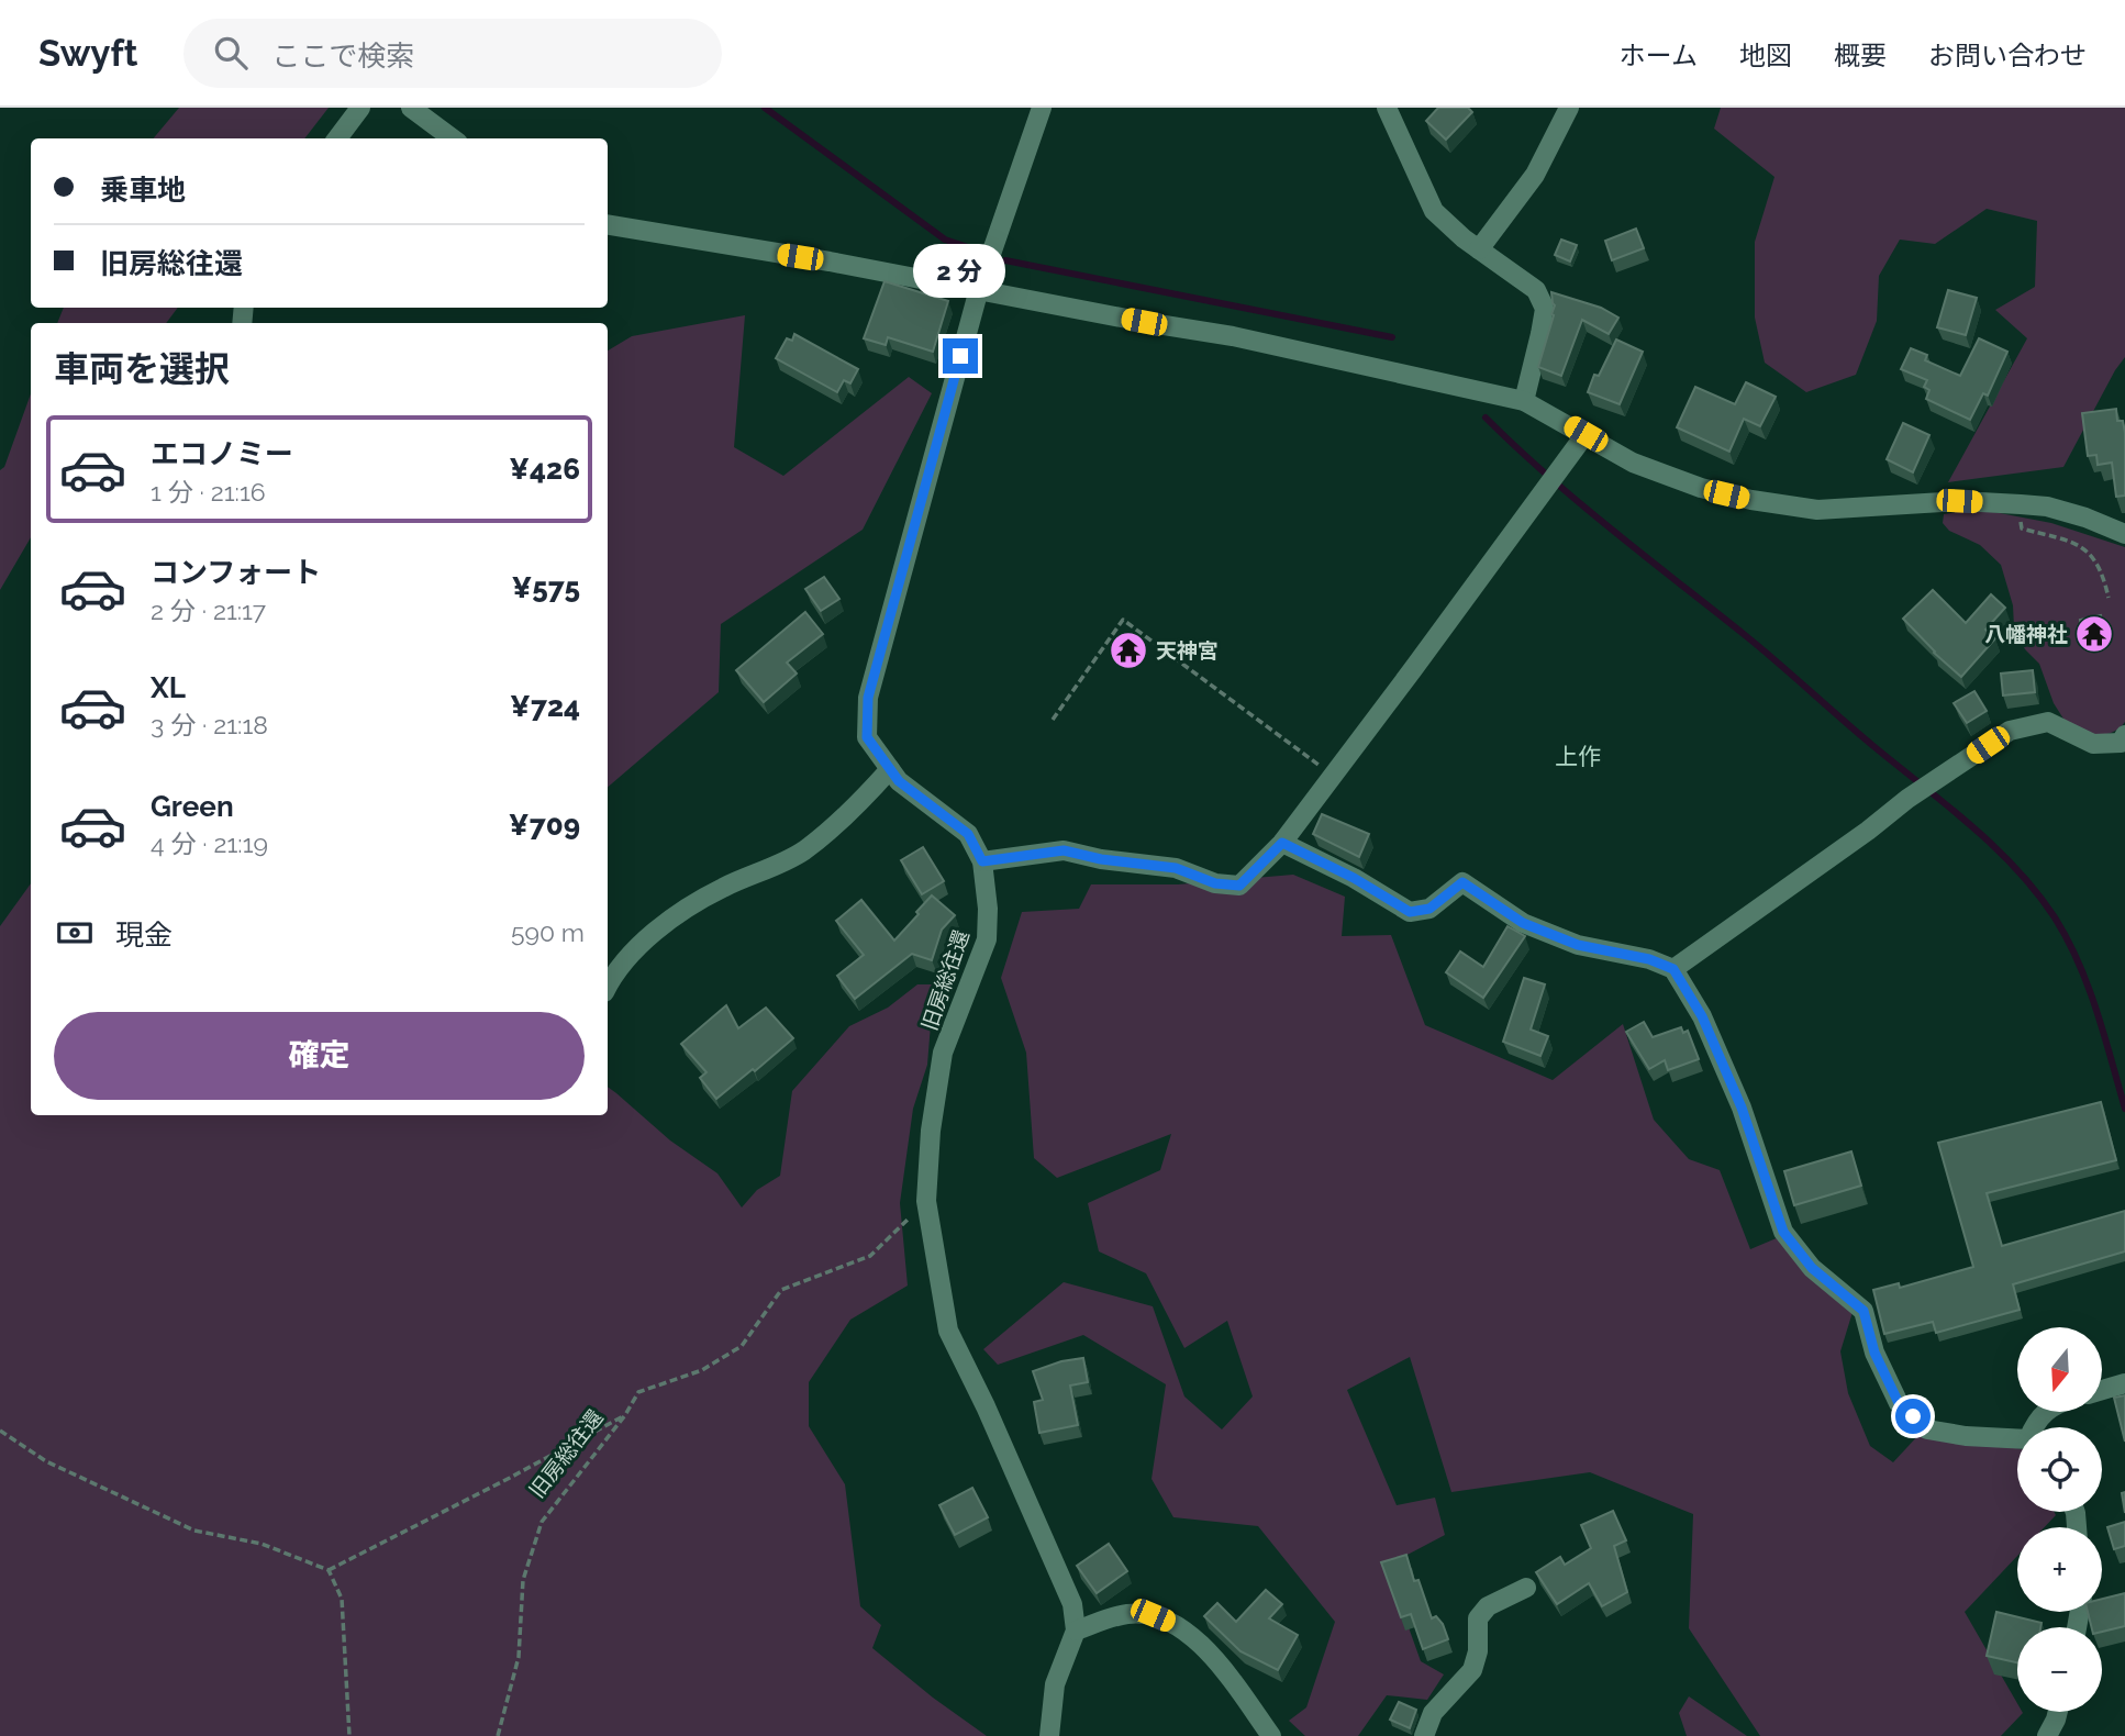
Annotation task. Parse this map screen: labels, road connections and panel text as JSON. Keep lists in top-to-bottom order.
{
  "streets": {
    "street": ["旧房総往還"]
  },
  "districts": ["上作"],
  "places": {
    "temple": ["八幡神社", "天神宮"]
  },
  "north": "bottom",
  "page": {
    "header": "Swyft",
    "search": "ここで検索",
    "nav": [
      "ホーム",
      "地図",
      "概要",
      "お問い合わせ"
    ],
    "banner": ["乗車地", "旧房総往還"],
    "bubble": "2 分",
    "heading": "車両を選択",
    "list": [
      {
        "name": "エコノミー",
        "note": "1 分 · 21:16",
        "value": "¥426"
      },
      {
        "name": "コンフォート",
        "note": "2 分 · 21:17",
        "value": "¥575"
      },
      {
        "name": "XL",
        "note": "3 分 · 21:18",
        "value": "¥724"
      },
      {
        "name": "Green",
        "note": "4 分 · 21:19",
        "value": "¥709"
      }
    ],
    "pay": ["現金", "590 m"],
    "buttons": "確定",
    "map_buttons": ["+", "−"]
  }
}
